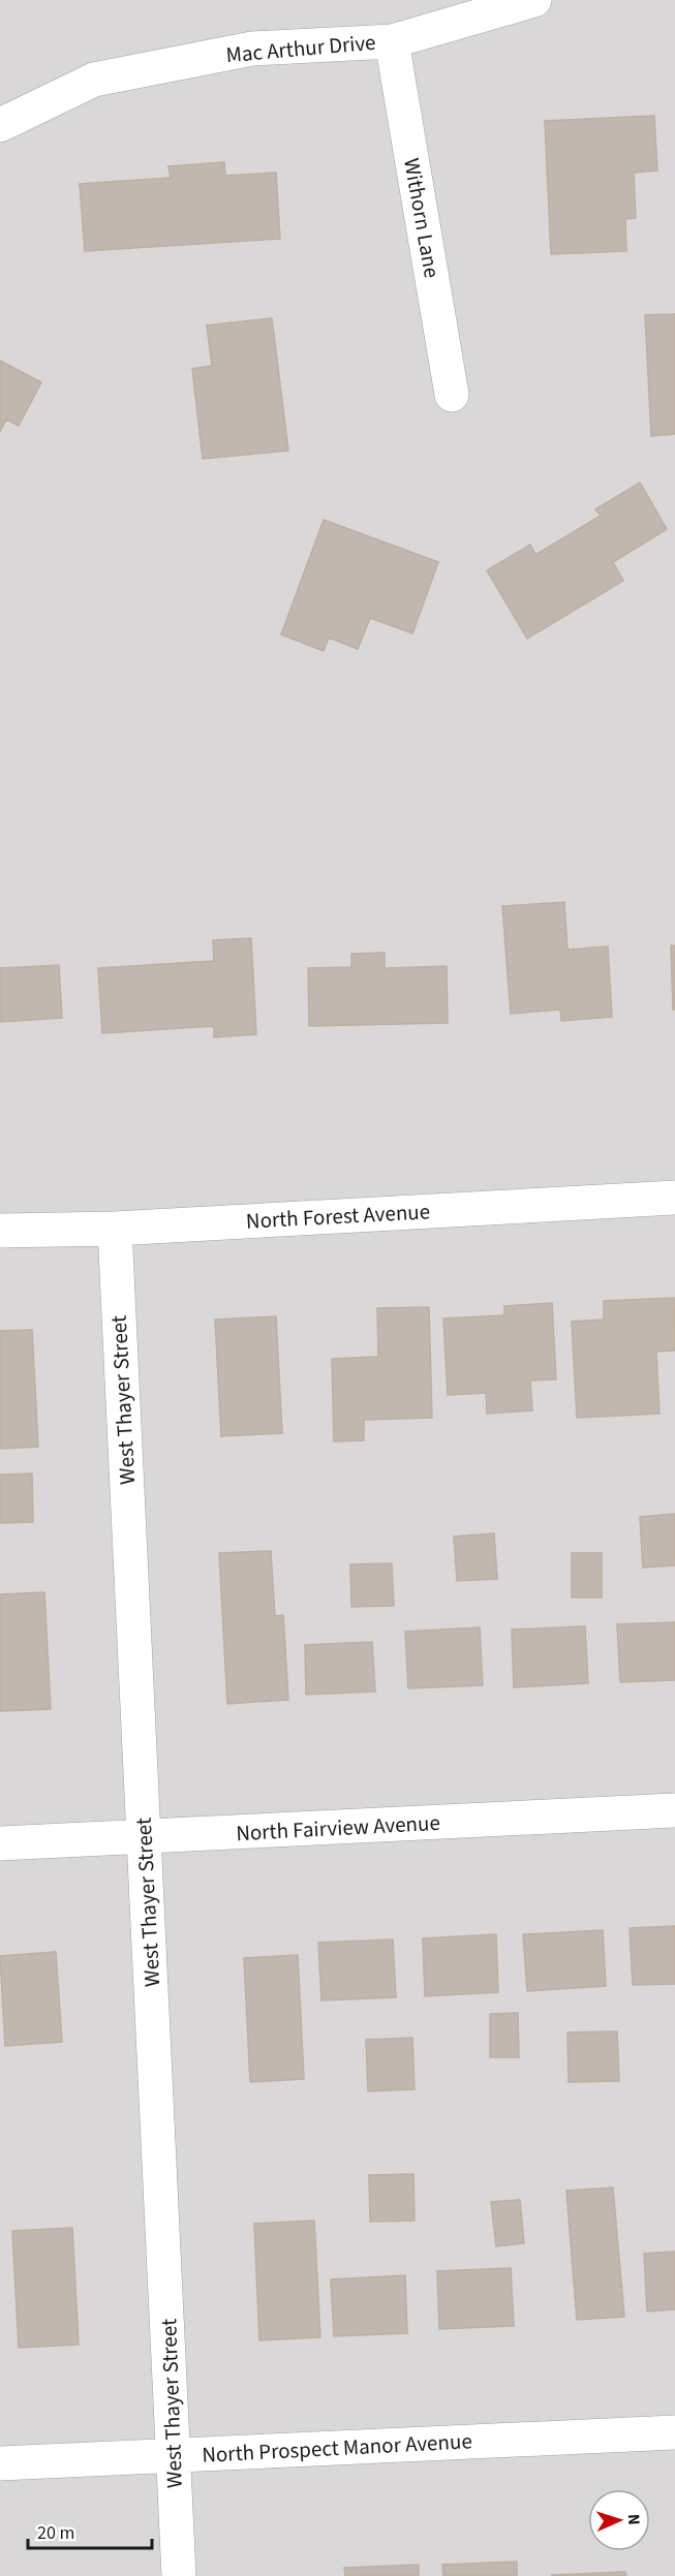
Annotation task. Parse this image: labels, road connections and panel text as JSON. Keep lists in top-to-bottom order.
{
  "streets": {
    "street": [
      "Mac Arthur Drive",
      "Withorn Lane",
      "North Forest Avenue",
      "West Thayer Street",
      "North Fairview Avenue",
      "North Prospect Manor Avenue"
    ]
  },
  "crossings": [
    ["Mac Arthur Drive", "Withorn Lane"],
    ["North Forest Avenue", "West Thayer Street"],
    ["West Thayer Street", "North Fairview Avenue"],
    ["West Thayer Street", "North Prospect Manor Avenue"]
  ],
  "scale_bar": "20 m",
  "north": "right"
}
